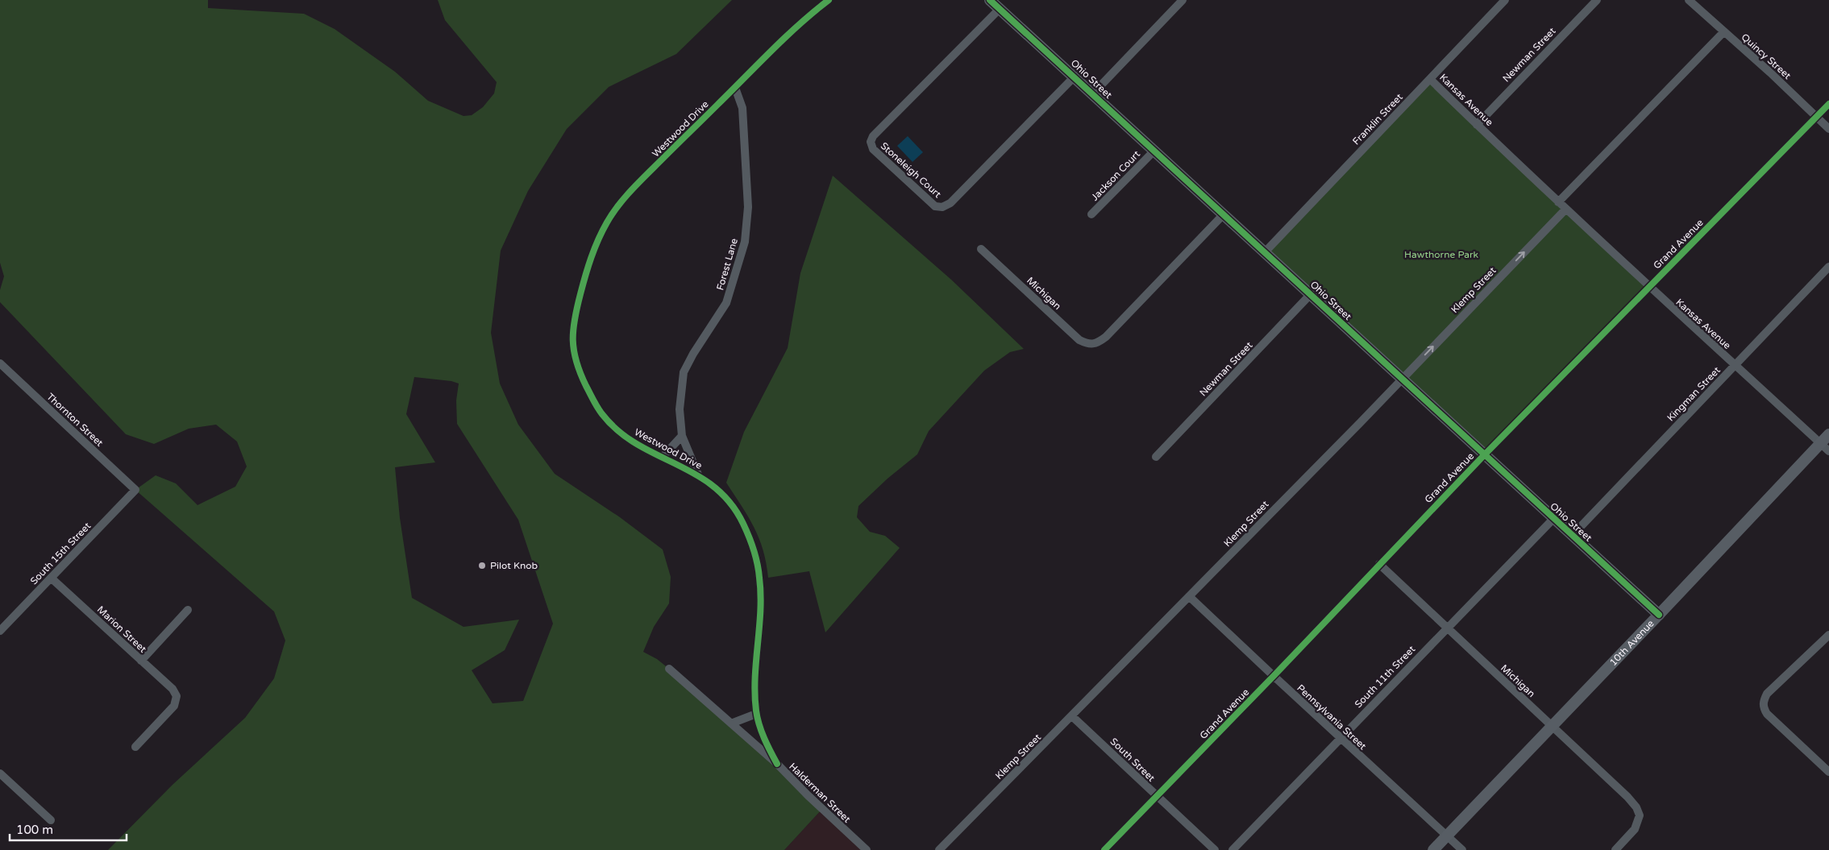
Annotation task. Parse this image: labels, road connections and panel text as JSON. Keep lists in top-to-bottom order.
{
  "streets": {
    "street": [
      "Newman Street",
      "Quincy Street",
      "Ohio Street",
      "Kansas Avenue",
      "Franklin Street",
      "Westwood Drive",
      "Stoneleigh Court",
      "Jackson Court",
      "Grand Avenue",
      "Forest Lane",
      "Klemp Street",
      "Michigan",
      "Kingman Street",
      "Thornton Street",
      "South 15th Street",
      "Marion Street",
      "10th Avenue",
      "South 11th Street",
      "Pennsylvania Street",
      "South Street",
      "Halderman Street"
    ]
  },
  "crossings": [
    ["Newman Street", "Ohio Street"],
    ["Newman Street", "Kansas Avenue"],
    ["Quincy Street", "Grand Avenue"],
    ["Ohio Street", "Franklin Street"],
    ["Ohio Street", "Stoneleigh Court"],
    ["Ohio Street", "Jackson Court"],
    ["Ohio Street", "Grand Avenue"],
    ["Ohio Street", "Klemp Street"],
    ["Ohio Street", "Michigan"],
    ["Ohio Street", "Kingman Street"],
    ["Ohio Street", "10th Avenue"],
    ["Ohio Street", "South 11th Street"],
    ["Kansas Avenue", "Franklin Street"],
    ["Kansas Avenue", "Grand Avenue"],
    ["Kansas Avenue", "Klemp Street"],
    ["Kansas Avenue", "Kingman Street"],
    ["Kansas Avenue", "10th Avenue"],
    ["Westwood Drive", "Forest Lane"],
    ["Westwood Drive", "Halderman Street"],
    ["Grand Avenue", "Michigan"],
    ["Grand Avenue", "Pennsylvania Street"],
    ["Grand Avenue", "South Street"],
    ["Klemp Street", "Pennsylvania Street"],
    ["Klemp Street", "South Street"],
    ["Michigan", "10th Avenue"],
    ["Michigan", "South 11th Street"],
    ["Thornton Street", "South 15th Street"],
    ["South 15th Street", "Marion Street"],
    ["10th Avenue", "Pennsylvania Street"],
    ["South 11th Street", "Pennsylvania Street"]
  ],
  "parks": ["Hawthorne Park"],
  "places": ["Pilot Knob"],
  "scale_bar": "100 m"
}
